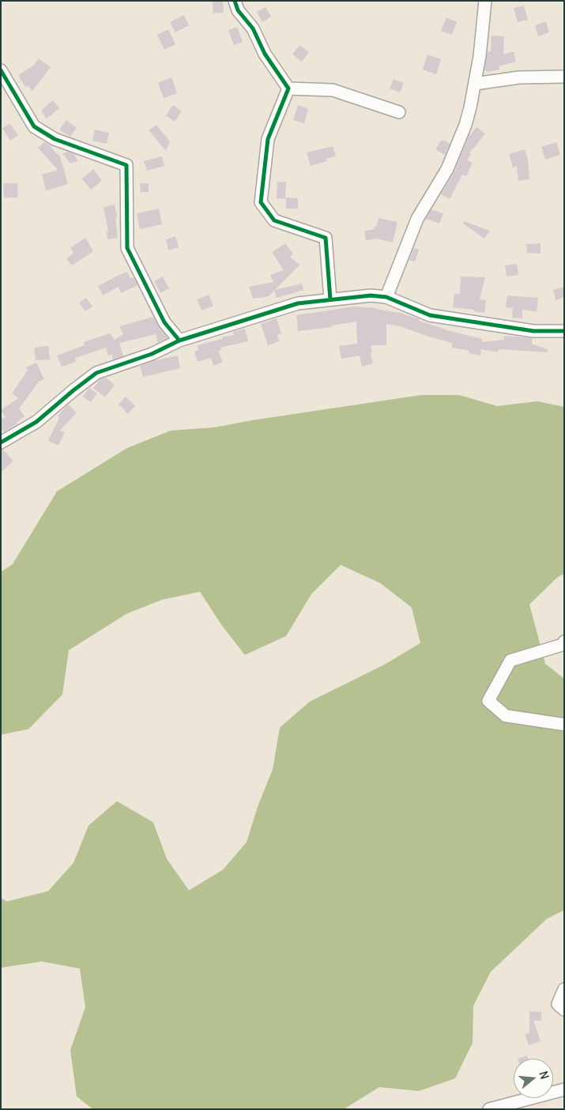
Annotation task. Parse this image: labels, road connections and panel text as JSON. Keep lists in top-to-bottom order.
{
  "north": "right"
}
